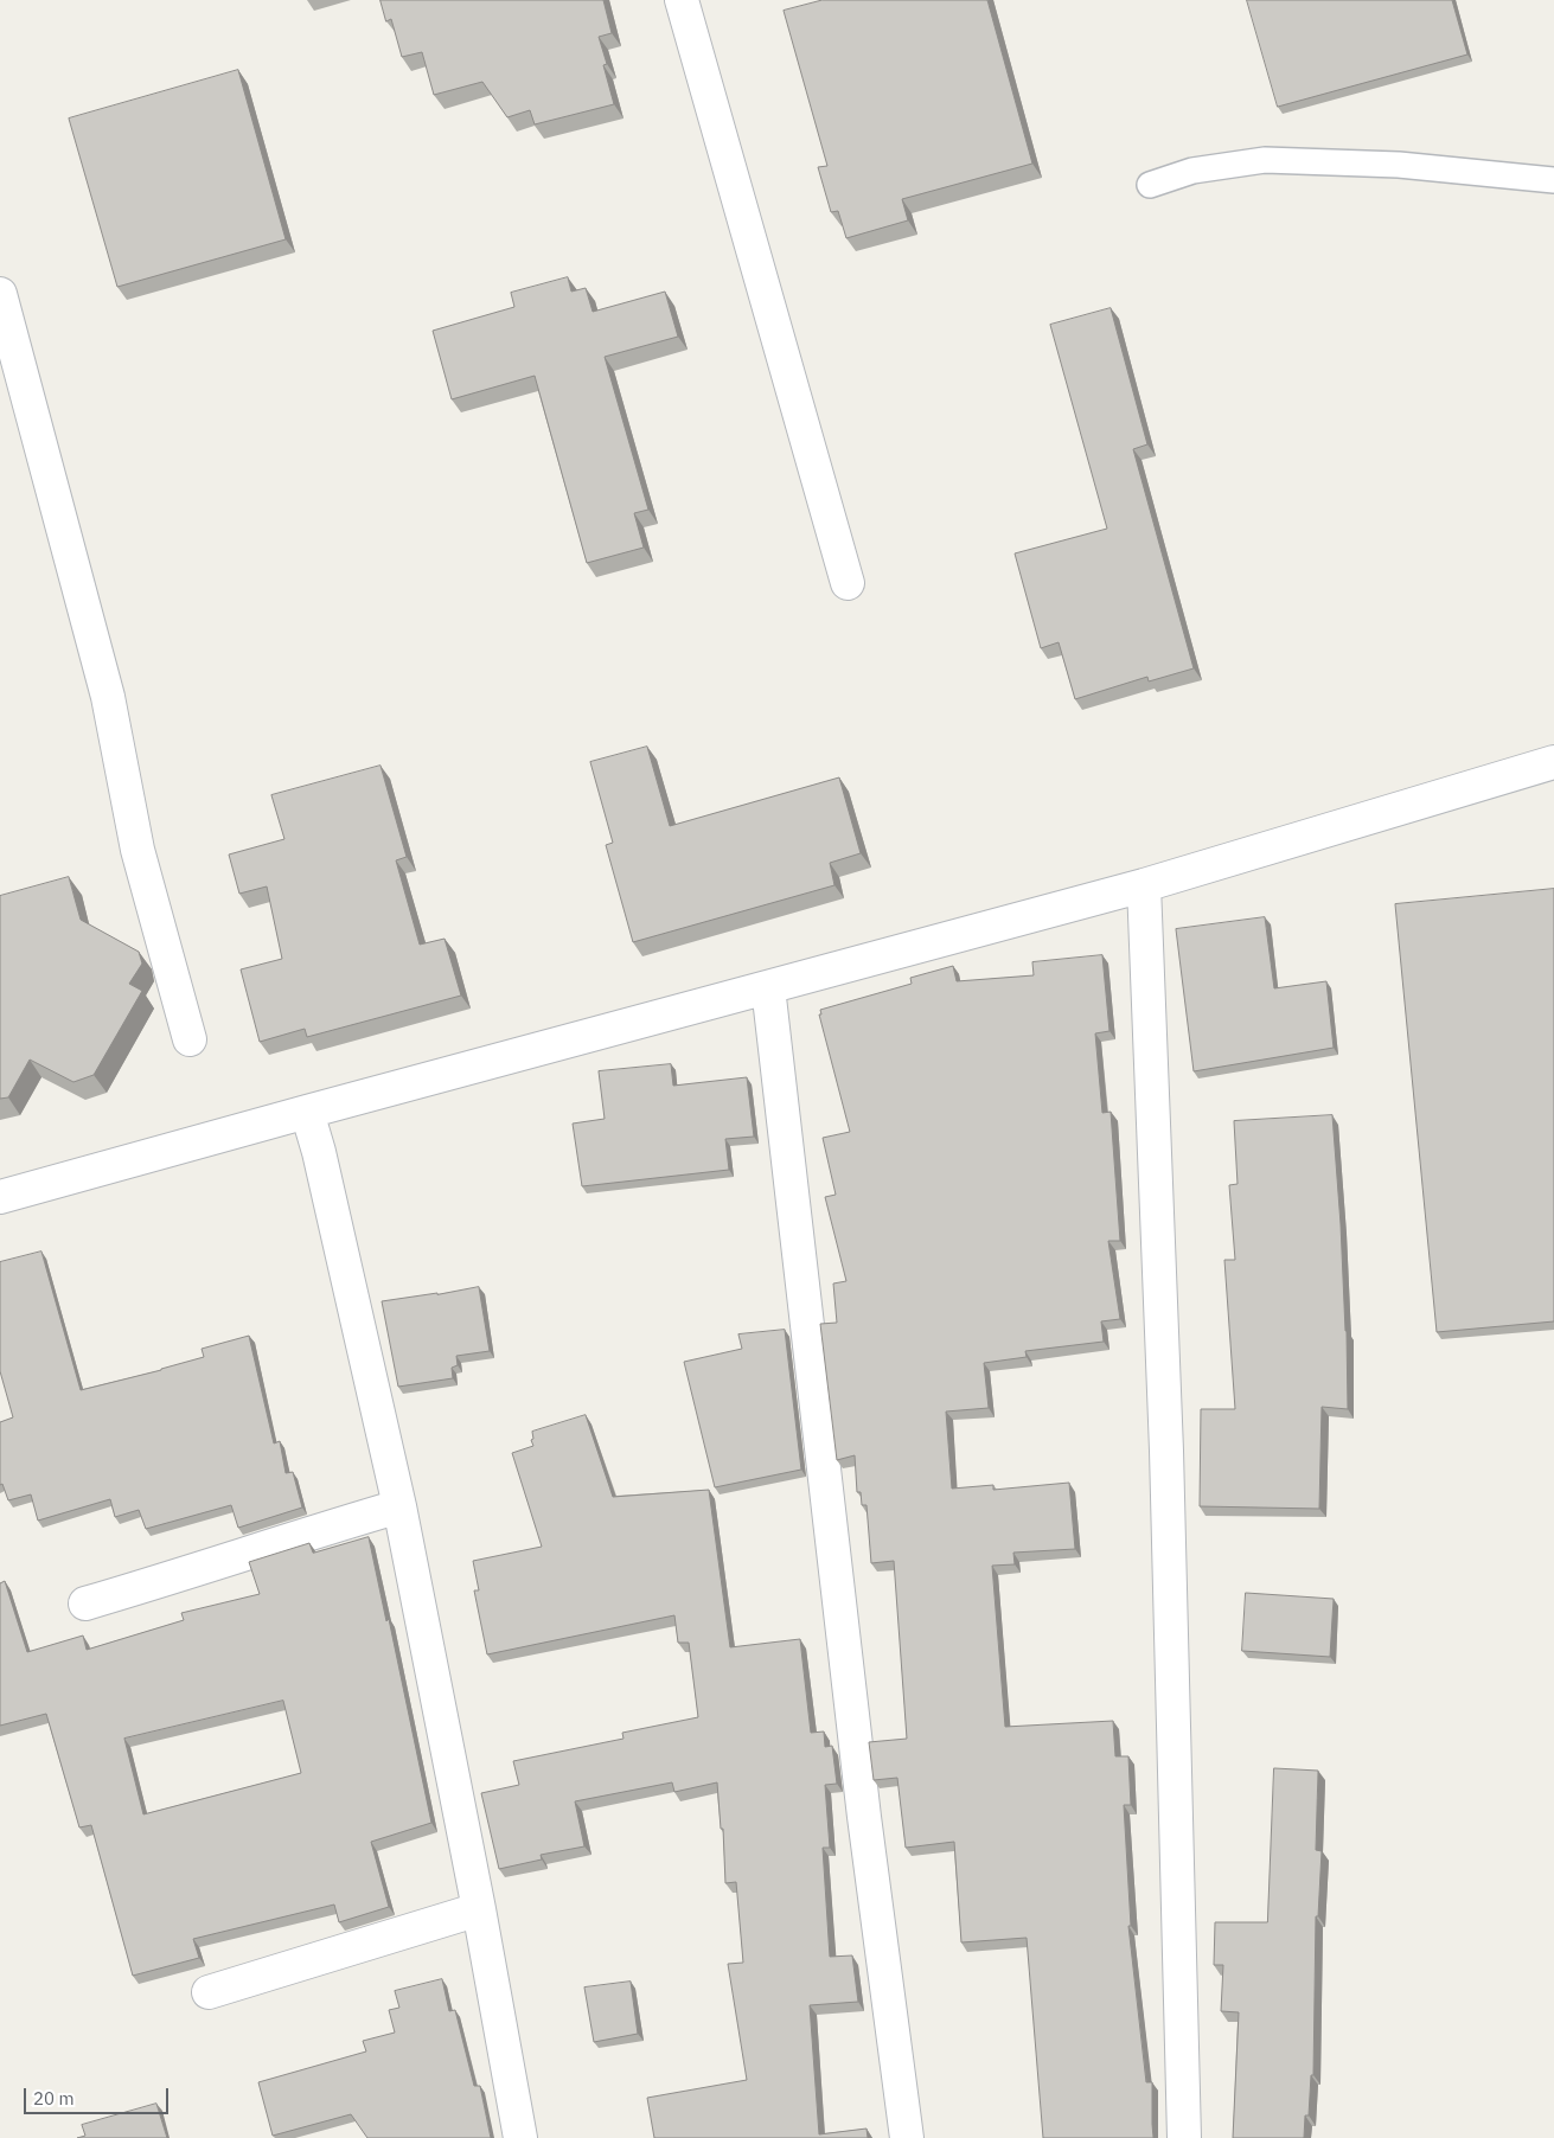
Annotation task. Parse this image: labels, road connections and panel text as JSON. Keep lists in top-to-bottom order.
{
  "scale_bar": "20 m"
}
